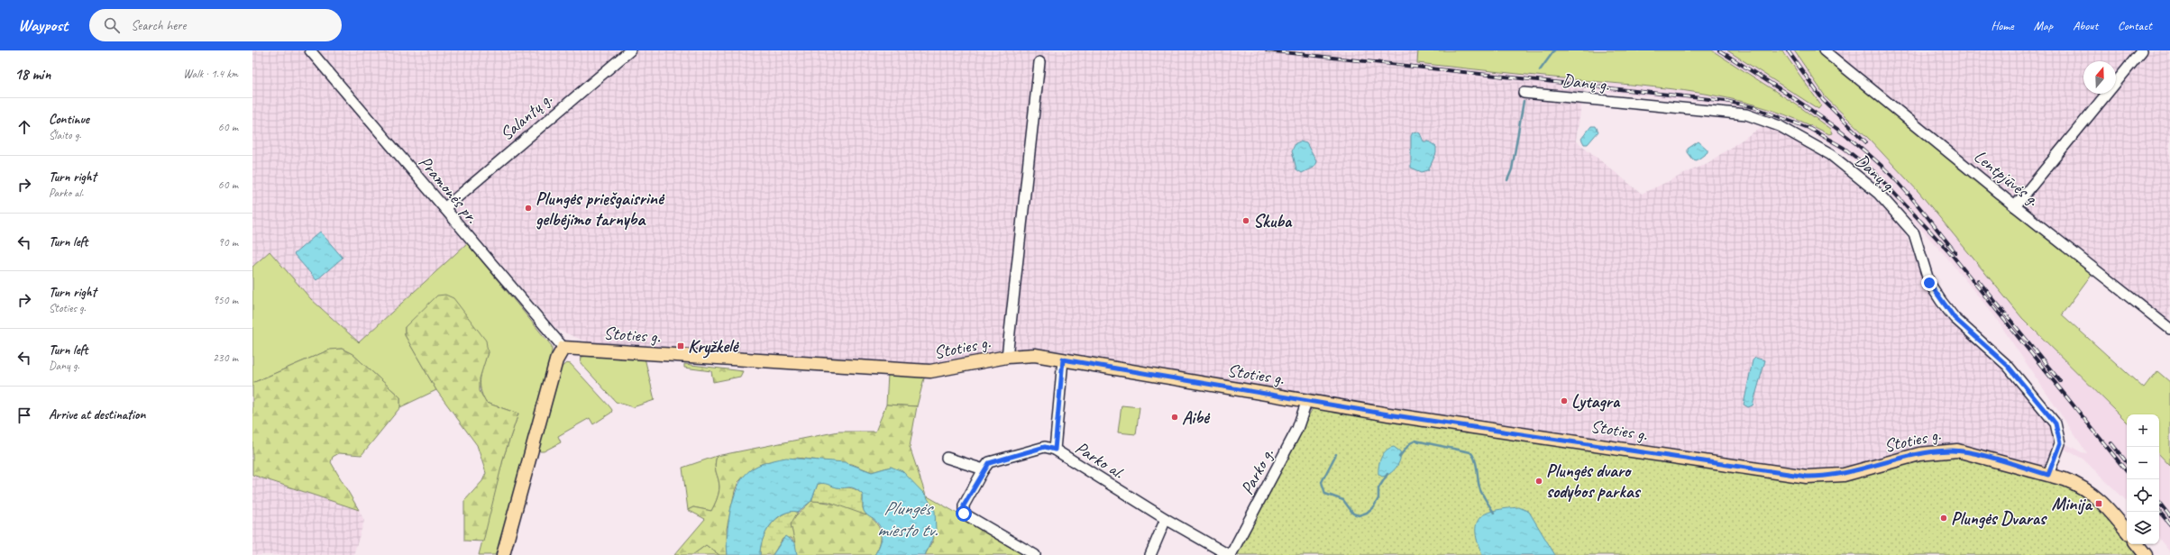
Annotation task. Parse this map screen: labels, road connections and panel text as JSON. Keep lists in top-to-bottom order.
{
  "streets": {
    "main road": ["Stoties g."],
    "street": [
      "Danų g.",
      "Salantų g.",
      "Lentpjūvės g.",
      "Pramonės pr.",
      "Parko al.",
      "Parko g."
    ]
  },
  "crossings": [
    ["Danų g.", "Stoties g."],
    ["Salantų g.", "Pramonės pr."],
    ["Pramonės pr.", "Stoties g."],
    ["Stoties g.", "Parko g."],
    ["Parko al.", "Parko g."]
  ],
  "water": ["Plungės miesto tv."],
  "places": {
    "other": [
      "Plungės priešgaisrinė gelbėjimo tarnyba",
      "Skuba",
      "Lytagra",
      "Aibė",
      "Plungės dvaro sodybos parkas",
      "Plungės Dvaras"
    ],
    "transit": ["Kryžkelė", "Minija"]
  },
  "north": "top",
  "page": {
    "header": "Waypost",
    "search": "Search here",
    "nav": [
      "Home",
      "Map",
      "About",
      "Contact"
    ],
    "heading": ["18 min", "Walk · 1.4 km"],
    "list": [
      ["Continue", "Šlaito g.", "60 m"],
      ["Turn right", "Parko al.", "60 m"],
      ["Turn left", "90 m"],
      ["Turn right", "Stoties g.", "950 m"],
      ["Turn left", "Danų g.", "230 m"],
      "Arrive at destination"
    ],
    "map_buttons": ["+", "−"]
  }
}
